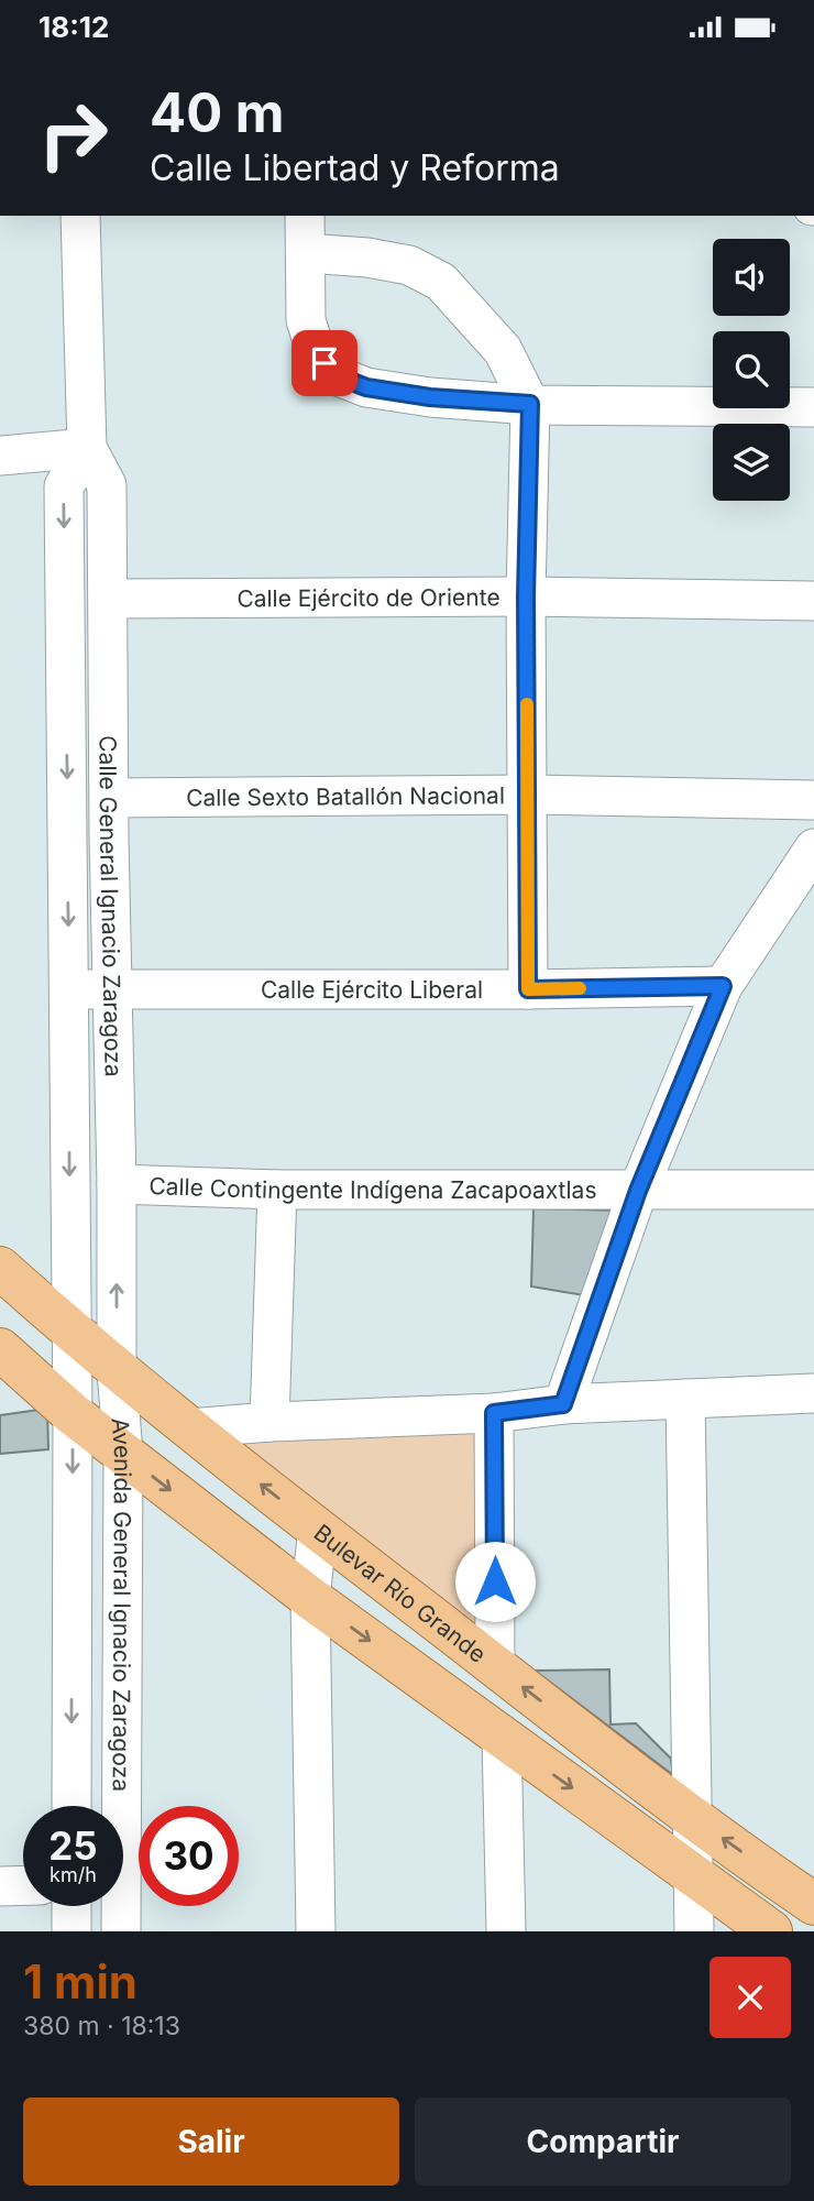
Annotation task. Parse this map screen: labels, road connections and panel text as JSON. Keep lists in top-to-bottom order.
{
  "streets": {
    "main road": ["Bulevar Río Grande"],
    "street": [
      "Calle Ejército de Oriente",
      "Calle Sexto Batallón Nacional",
      "Calle General Ignacio Zaragoza",
      "Calle Ejército Liberal",
      "Calle Contingente Indígena Zacapoaxtlas",
      "Avenida General Ignacio Zaragoza"
    ]
  },
  "crossings": [
    ["Calle Ejército de Oriente", "Calle General Ignacio Zaragoza"],
    ["Calle Sexto Batallón Nacional", "Calle General Ignacio Zaragoza"],
    ["Calle General Ignacio Zaragoza", "Calle Ejército Liberal"],
    ["Calle General Ignacio Zaragoza", "Calle Contingente Indígena Zacapoaxtlas"],
    ["Calle General Ignacio Zaragoza", "Bulevar Río Grande"],
    ["Calle General Ignacio Zaragoza", "Avenida General Ignacio Zaragoza"],
    ["Bulevar Río Grande", "Avenida General Ignacio Zaragoza"]
  ],
  "page": {
    "status": "18:12",
    "turn": ["40 m", "Calle Libertad y Reforma"],
    "speed": "25 km/h",
    "limit": "30",
    "heading": ["1 min", "380 m · 18:13"],
    "buttons": ["Salir", "Compartir"]
  }
}
